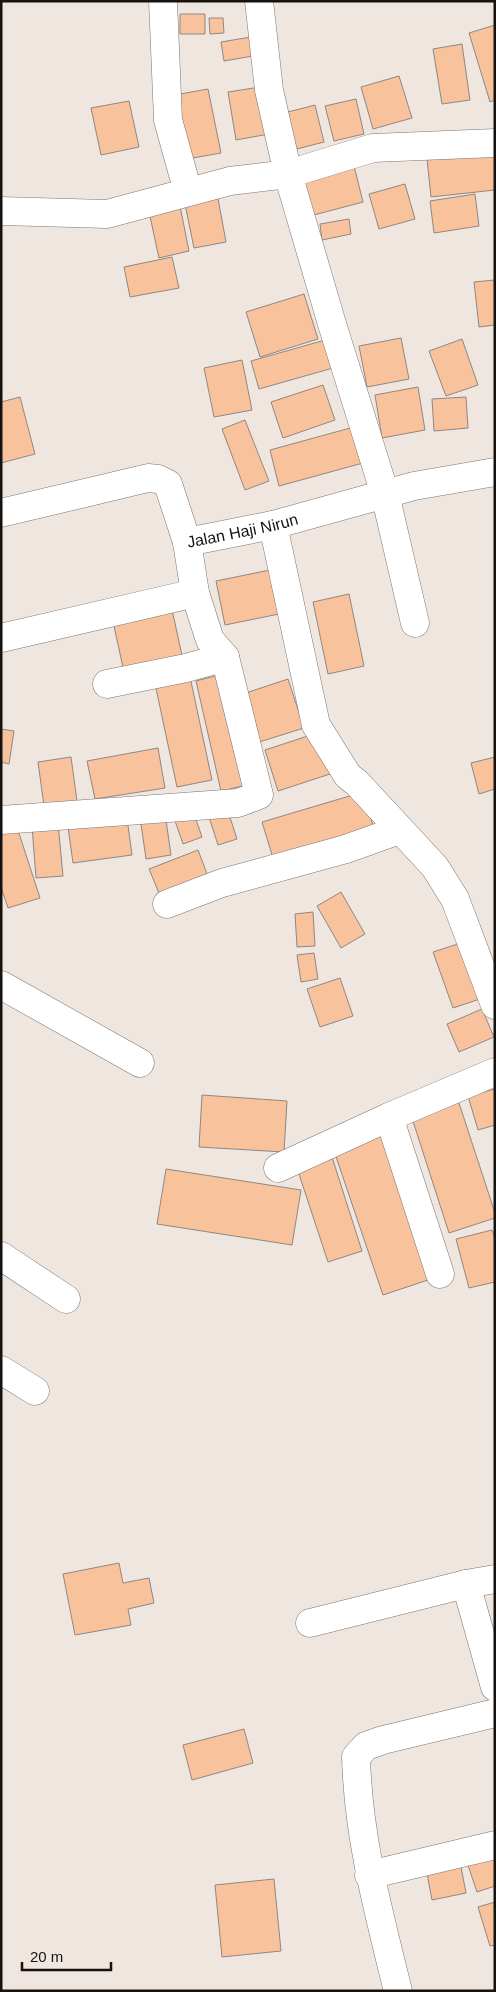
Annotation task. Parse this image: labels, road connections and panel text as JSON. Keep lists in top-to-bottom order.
{
  "streets": {
    "street": ["Jalan Haji Nirun"]
  },
  "scale_bar": "20 m"
}
